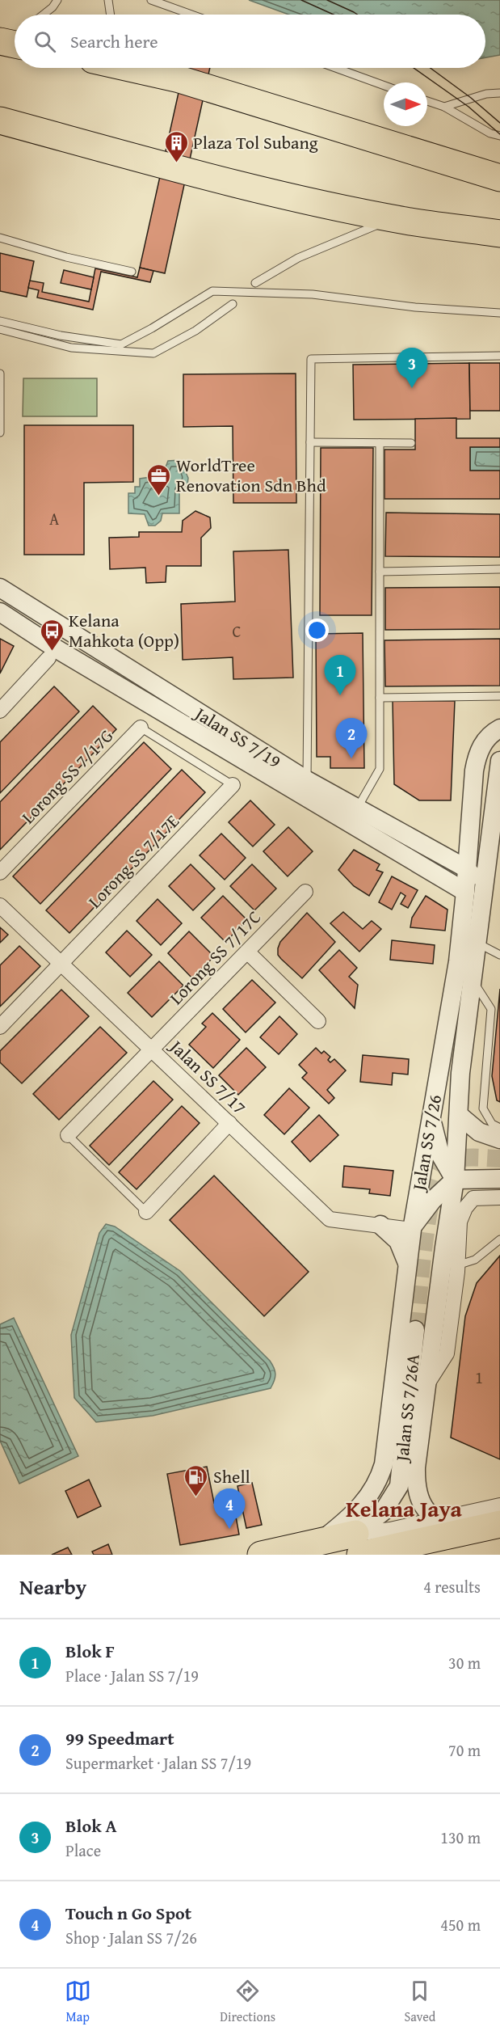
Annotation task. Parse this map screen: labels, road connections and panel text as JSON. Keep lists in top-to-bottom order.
{
  "streets": {
    "street": [
      "Jalan SS 7/19",
      "Lorong SS 7/17G",
      "Lorong SS 7/17E",
      "Lorong SS 7/17C",
      "Jalan SS 7/17",
      "Jalan SS 7/26",
      "Jalan SS 7/26A"
    ]
  },
  "crossings": [
    ["Jalan SS 7/19", "Jalan SS 7/26"],
    ["Lorong SS 7/17E", "Jalan SS 7/17"],
    ["Lorong SS 7/17C", "Jalan SS 7/17"],
    ["Jalan SS 7/17", "Jalan SS 7/26"]
  ],
  "districts": ["Kelana Jaya"],
  "places": {
    "building": ["Plaza Tol Subang"],
    "office": ["WorldTree Renovation Sdn Bhd"],
    "bus stop": ["Kelana Mahkota (Opp)"],
    "fuel station": ["Shell"]
  },
  "house_numbers": ["A", "C", "1"],
  "north": "right",
  "page": {
    "search": "Search here",
    "pins": [
      "3",
      "1",
      "2",
      "4"
    ],
    "heading": ["Nearby", "4 results"],
    "list": [
      {
        "mark": "1",
        "name": "Blok F",
        "note": "Place · Jalan SS 7/19",
        "value": "30 m"
      },
      {
        "mark": "2",
        "name": "99 Speedmart",
        "note": "Supermarket · Jalan SS 7/19",
        "value": "70 m"
      },
      {
        "mark": "3",
        "name": "Blok A",
        "note": "Place",
        "value": "130 m"
      },
      {
        "mark": "4",
        "name": "Touch n Go Spot",
        "note": "Shop · Jalan SS 7/26",
        "value": "450 m"
      }
    ],
    "nav": ["Map", "Directions", "Saved"]
  }
}
